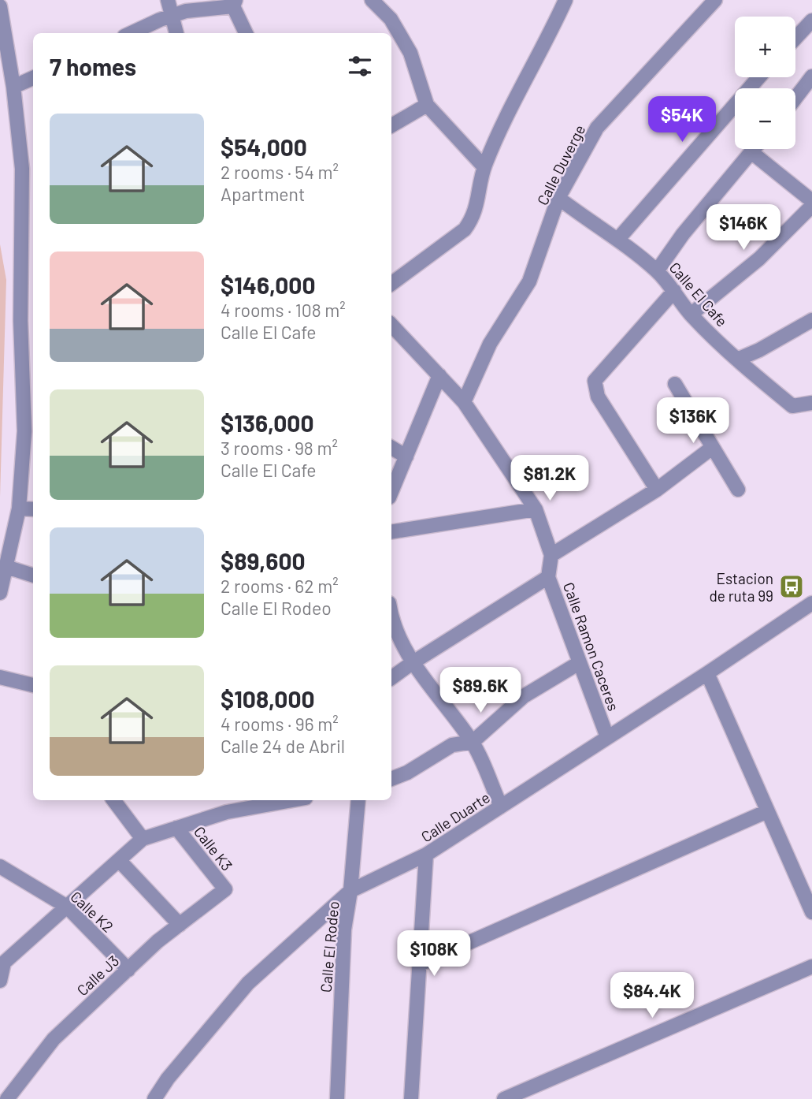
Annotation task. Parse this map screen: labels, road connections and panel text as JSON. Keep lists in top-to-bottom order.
{
  "streets": {
    "street": [
      "Calle Duverge",
      "Calle El Cafe",
      "Calle Ramon Caceres",
      "Calle Duarte",
      "Calle K3",
      "Calle K2",
      "Calle El Rodeo",
      "Calle J3"
    ]
  },
  "crossings": [
    ["Calle Duverge", "Calle El Cafe"],
    ["Calle Duverge", "Calle Ramon Caceres"],
    ["Calle Ramon Caceres", "Calle Duarte"],
    ["Calle Duarte", "Calle El Rodeo"],
    ["Calle K3", "Calle J3"],
    ["Calle K2", "Calle J3"]
  ],
  "places": {
    "bus stop": ["Estacion de ruta 99"]
  },
  "page": {
    "map_buttons": ["+", "−"],
    "heading": "7 homes",
    "price": [
      "$54K",
      "$146K",
      "$136K",
      "$81.2K",
      "$89.6K",
      "$108K",
      "$84.4K"
    ],
    "list": [
      {
        "name": "$54,000",
        "note": "2 rooms · 54 m² · Apartment"
      },
      {
        "name": "$146,000",
        "note": "4 rooms · 108 m² · Calle El Cafe"
      },
      {
        "name": "$136,000",
        "note": "3 rooms · 98 m² · Calle El Cafe"
      },
      {
        "name": "$89,600",
        "note": "2 rooms · 62 m² · Calle El Rodeo"
      },
      {
        "name": "$108,000",
        "note": "4 rooms · 96 m² · Calle 24 de Abril"
      }
    ]
  }
}
